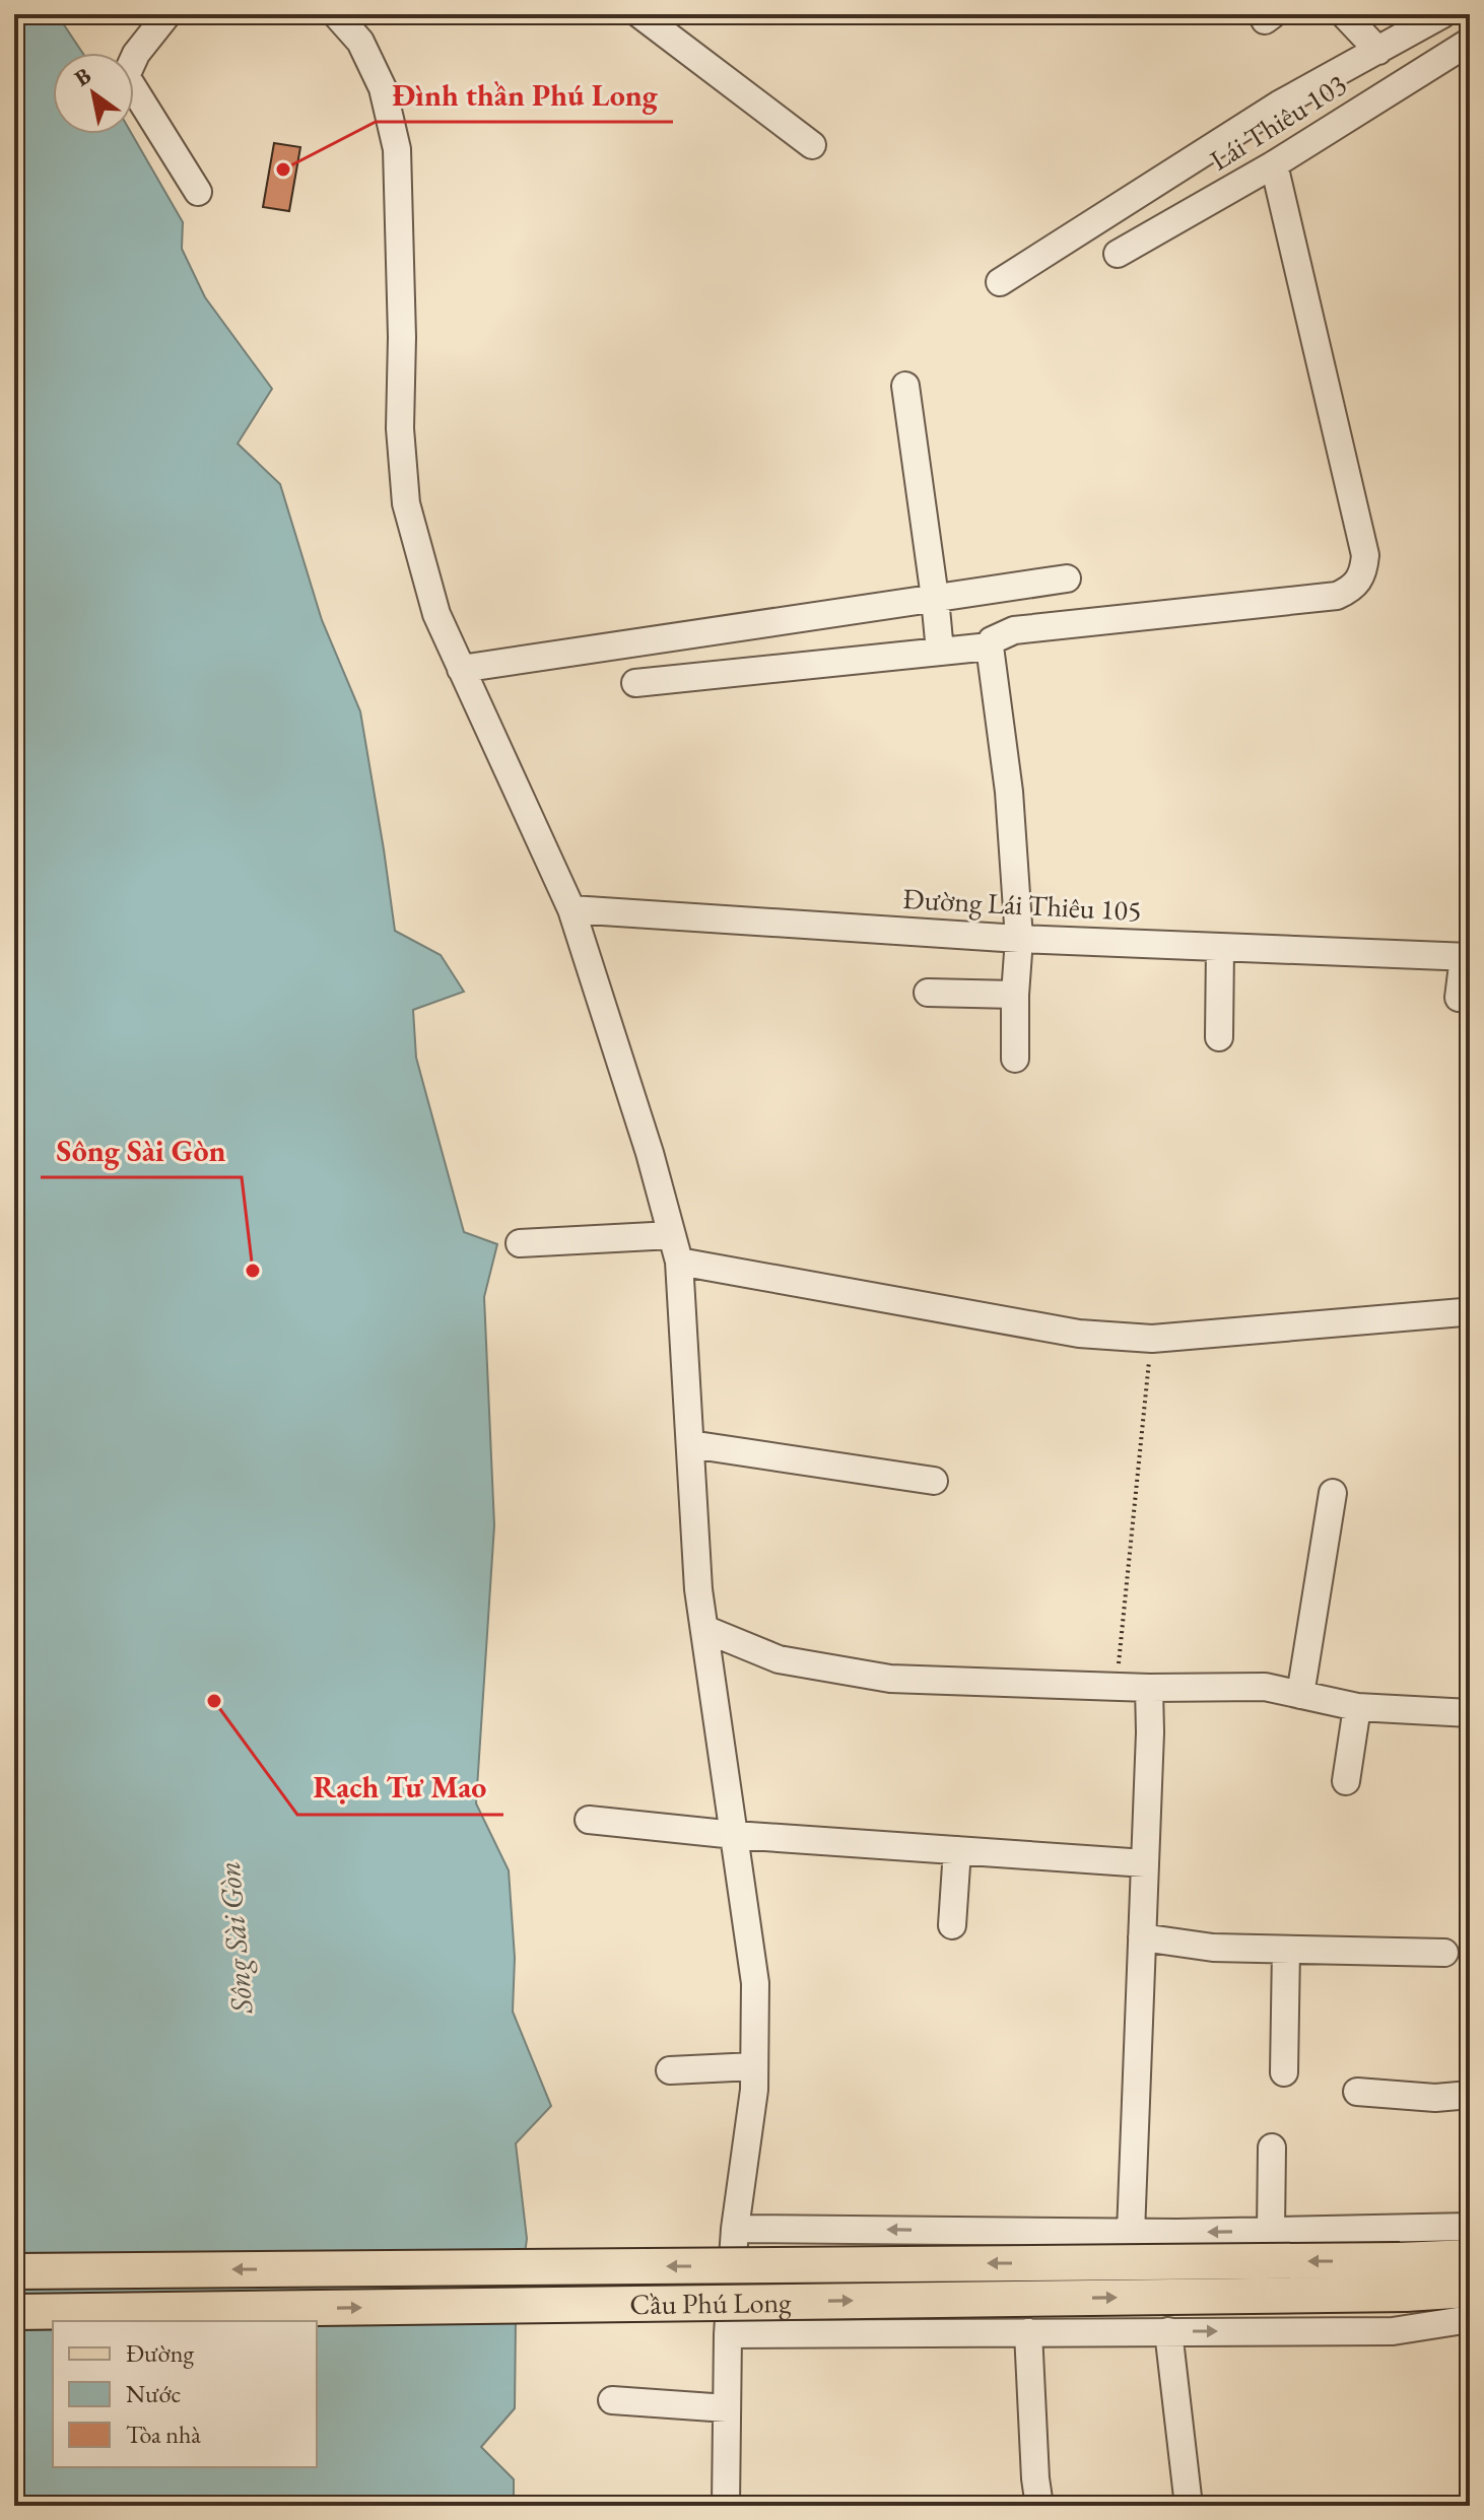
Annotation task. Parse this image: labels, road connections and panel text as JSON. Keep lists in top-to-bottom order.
{
  "streets": {
    "main road": ["Cầu Phú Long"],
    "street": ["Lái Thiêu 103", "Đường Lái Thiêu 105"]
  },
  "water": ["Sông Sài Gòn"],
  "places": ["Đình thần Phú Long", "Sông Sài Gòn", "Rạch Tư Mao"],
  "legend": ["Đường", "Nước", "Tòa nhà"],
  "north": "top left"
}
